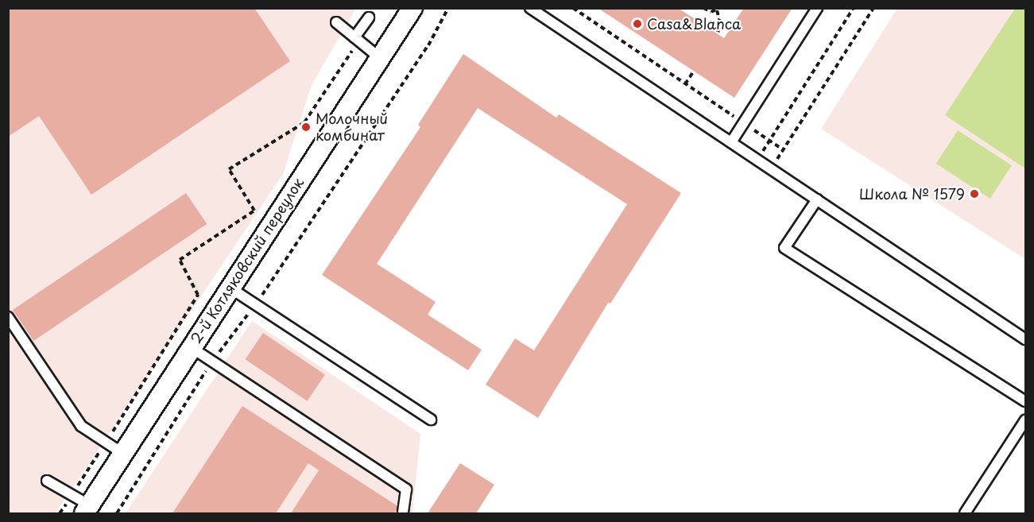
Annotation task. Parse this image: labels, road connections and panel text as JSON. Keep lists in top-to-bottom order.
{
  "streets": {
    "street": ["2-й Котляковский переулок"]
  },
  "places": ["Casa&Blanca", "Молочный комбинат", "Школа № 1579"]
}
